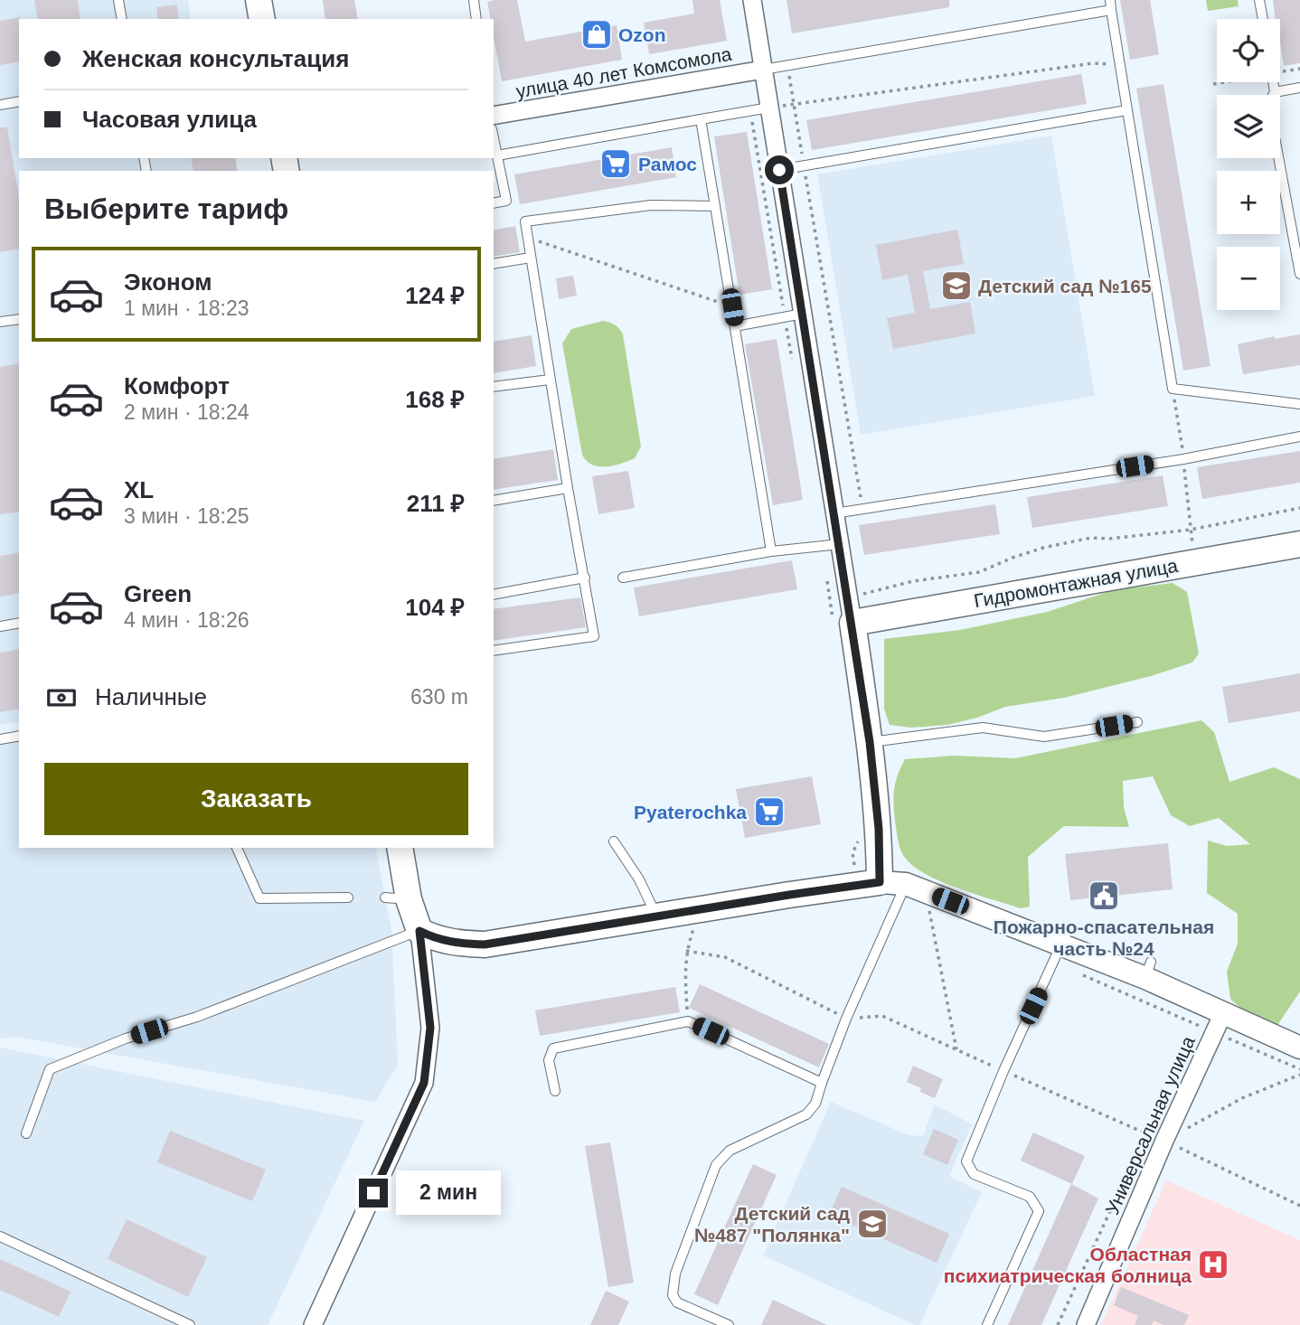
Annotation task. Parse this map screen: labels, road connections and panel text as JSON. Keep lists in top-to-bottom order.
{
  "streets": {
    "main road": ["Гидромонтажная улица"],
    "street": ["улица 40 лет Комсомола", "Универсальная улица"]
  },
  "places": {
    "shop": ["Ozon"],
    "supermarket": ["Рамос", "Pyaterochka"],
    "school or university": ["Детский сад №165", "Детский сад №487 \"Полянка\""],
    "public building": ["Пожарно-спасательная часть №24"],
    "hospital": ["Областная психиатрическая болница"]
  },
  "page": {
    "map_buttons": ["+", "−"],
    "banner": ["Женская консультация", "Часовая улица"],
    "heading": "Выберите тариф",
    "list": [
      {
        "name": "Эконом",
        "note": "1 мин · 18:23",
        "value": "124 ₽"
      },
      {
        "name": "Комфорт",
        "note": "2 мин · 18:24",
        "value": "168 ₽"
      },
      {
        "name": "XL",
        "note": "3 мин · 18:25",
        "value": "211 ₽"
      },
      {
        "name": "Green",
        "note": "4 мин · 18:26",
        "value": "104 ₽"
      }
    ],
    "pay": ["Наличные", "630 m"],
    "buttons": "Заказать",
    "bubble": "2 мин"
  }
}
